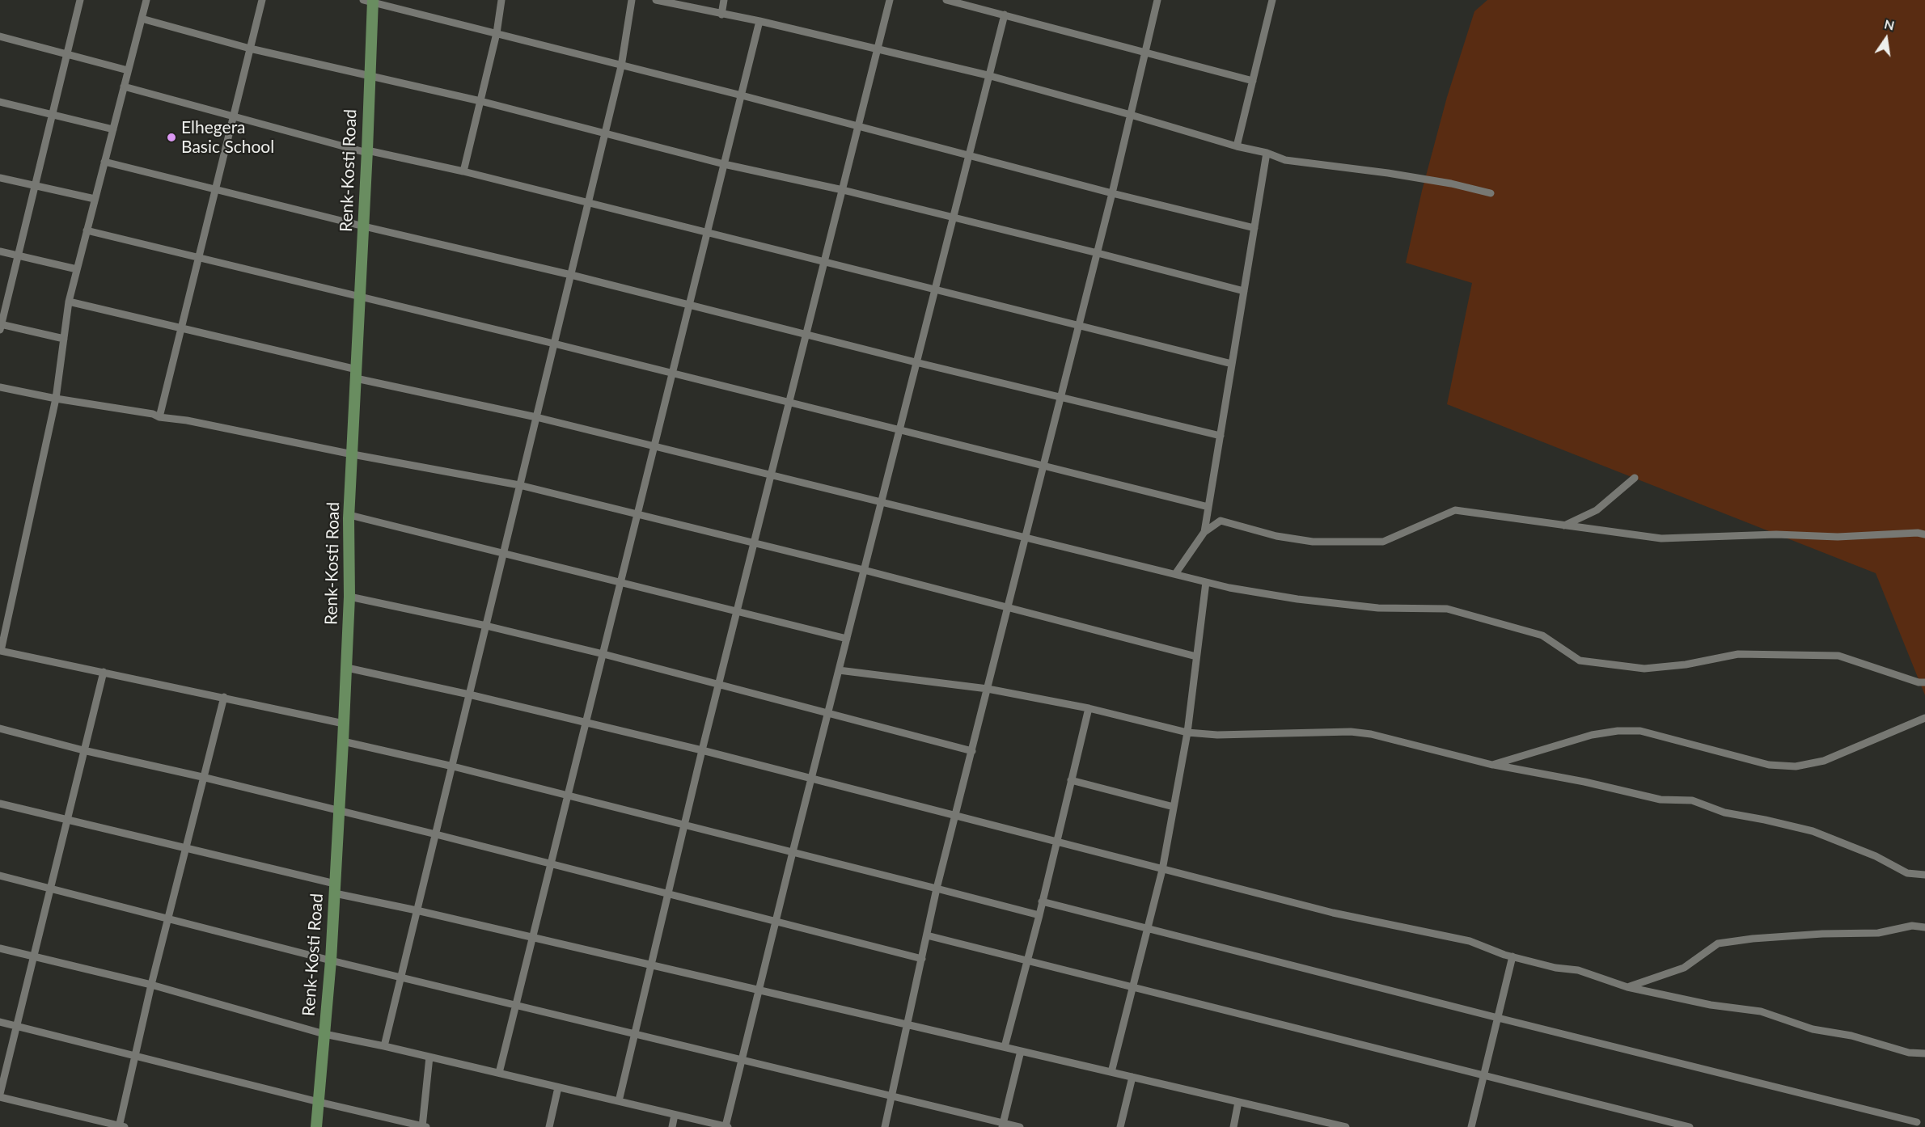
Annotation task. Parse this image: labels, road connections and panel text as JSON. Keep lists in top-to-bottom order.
{
  "streets": {
    "main road": ["Renk-Kosti Road"]
  },
  "places": ["Elhegera Basic School"],
  "north": "top"
}
